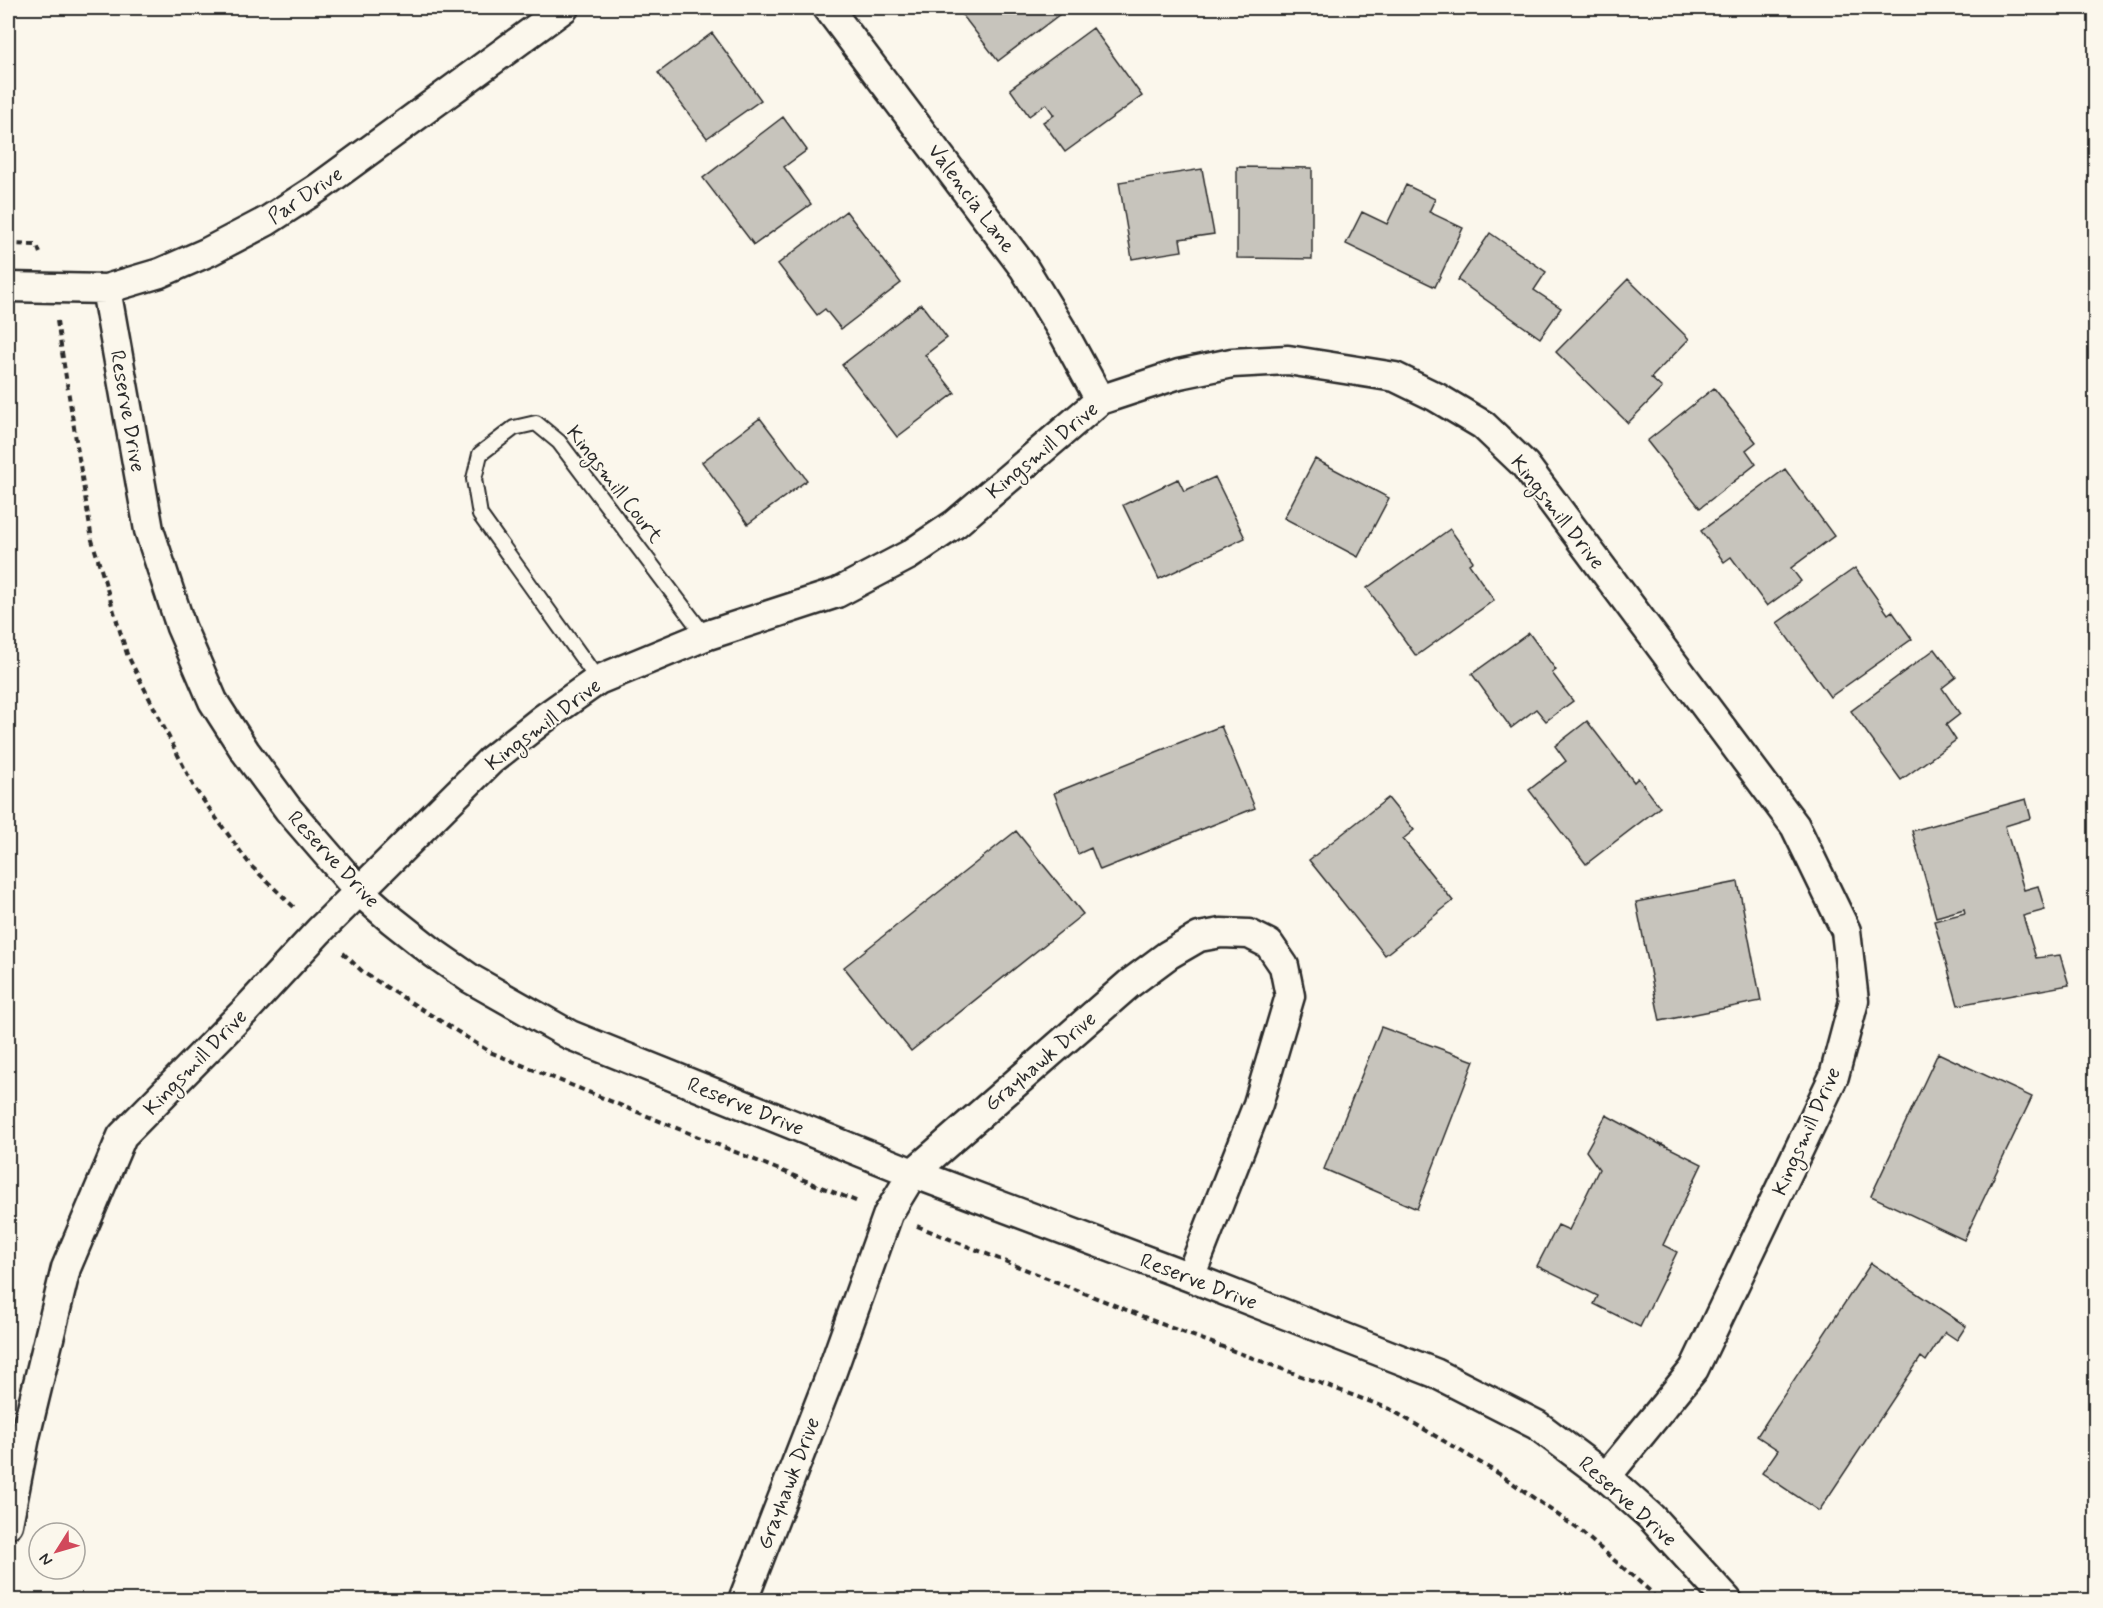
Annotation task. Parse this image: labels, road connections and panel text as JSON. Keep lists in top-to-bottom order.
{
  "streets": {
    "street": [
      "Par Drive",
      "Valencia Lane",
      "Reserve Drive",
      "Kingsmill Drive",
      "Grayhawk Drive"
    ],
    "lane": ["Kingsmill Court"]
  },
  "crossings": [
    ["Par Drive", "Reserve Drive"],
    ["Valencia Lane", "Kingsmill Drive"],
    ["Reserve Drive", "Kingsmill Drive"],
    ["Reserve Drive", "Grayhawk Drive"],
    ["Kingsmill Drive", "Kingsmill Court"]
  ],
  "north": "bottom left"
}
